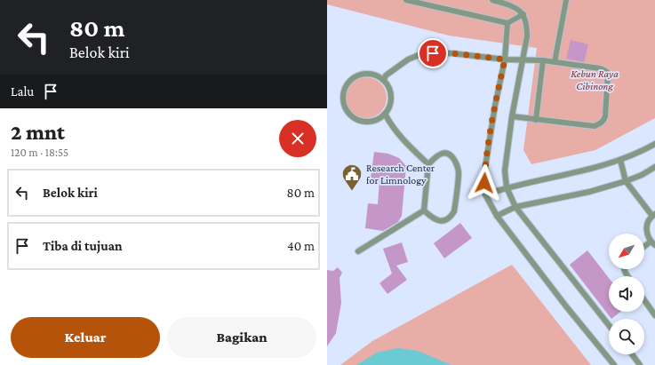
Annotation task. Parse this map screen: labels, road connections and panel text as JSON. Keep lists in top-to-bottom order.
{
  "parks": ["Kebun Raya Cibinong"],
  "places": {
    "public building": ["Research Center for Limnology"]
  },
  "north": "bottom left",
  "page": {
    "turn": ["80 m", "Belok kiri"],
    "then": "Lalu",
    "heading": ["2 mnt", "120 m · 18:55"],
    "list": [
      {
        "name": "Belok kiri",
        "value": "80 m"
      },
      {
        "name": "Tiba di tujuan",
        "value": "40 m"
      }
    ],
    "buttons": ["Keluar", "Bagikan"]
  }
}
